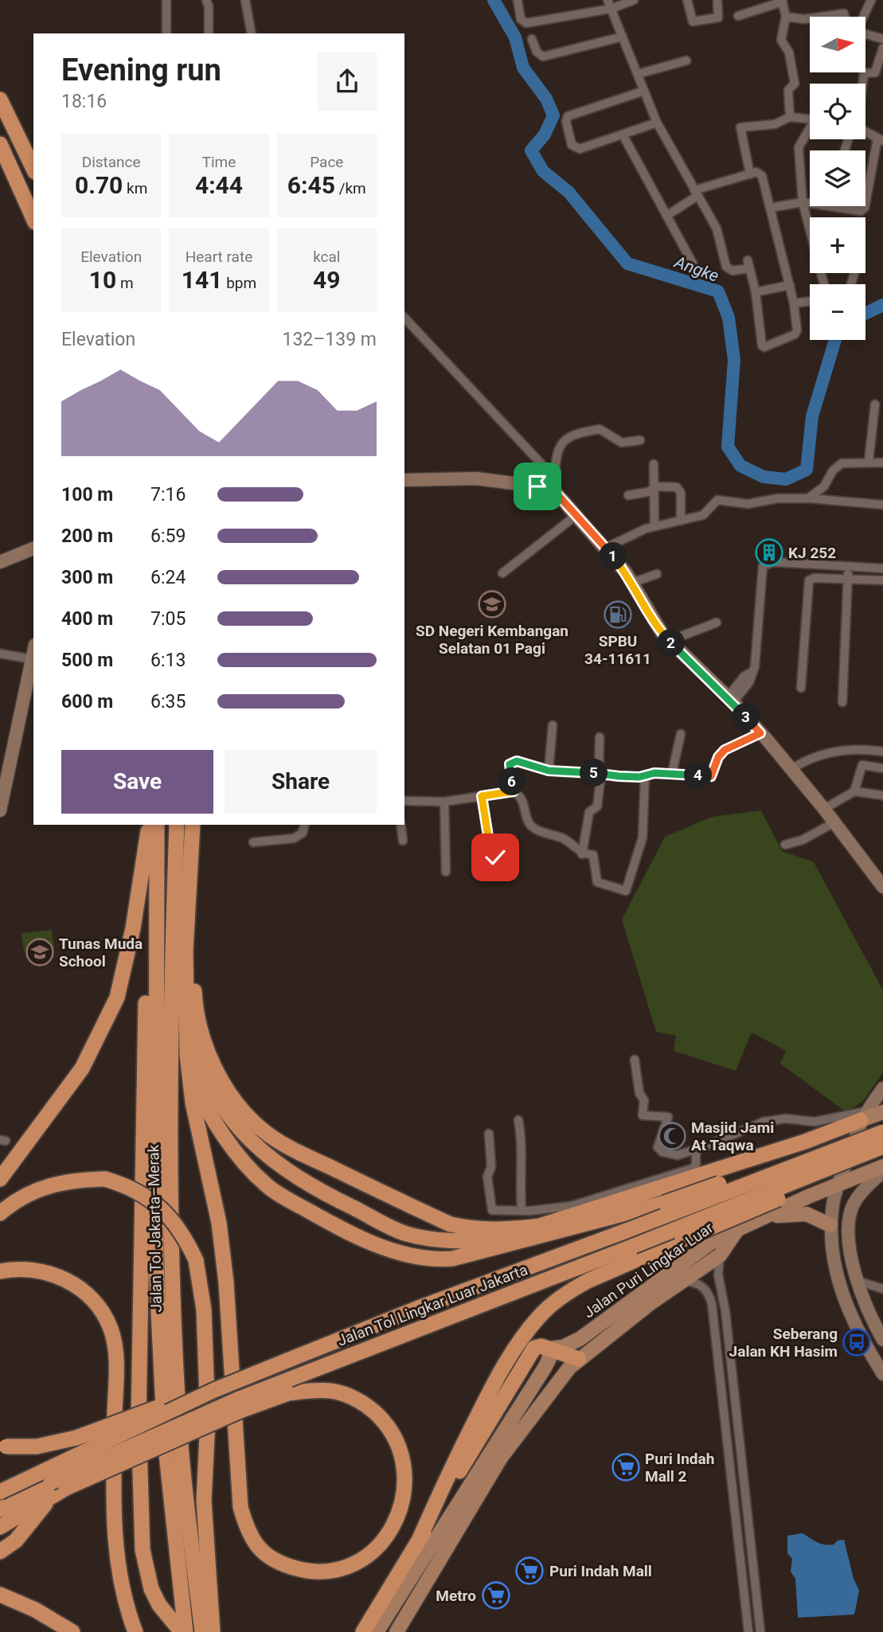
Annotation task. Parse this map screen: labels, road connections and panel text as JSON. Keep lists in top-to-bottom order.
{
  "streets": {
    "highway": ["Jalan Tol Jakarta–Merak", "Jalan Tol Lingkar Luar Jakarta"],
    "main road": ["Jalan Puri Lingkar Luar"]
  },
  "water": ["Angke"],
  "places": {
    "building": ["KJ 252"],
    "school or university": ["SD Negeri Kembangan Selatan 01 Pagi", "Tunas Muda School"],
    "fuel station": ["SPBU 34-11611"],
    "mosque": ["Masjid Jami At Taqwa"],
    "bus stop": ["Seberang Jalan KH Hasim"],
    "supermarket": ["Puri Indah Mall 2", "Puri Indah Mall", "Metro"]
  },
  "north": "right",
  "page": {
    "map_buttons": ["+", "−"],
    "heading": ["Evening run", "18:16"],
    "stats": [
      ["Distance", "0.70 km"],
      ["Time", "4:44"],
      ["Pace", "6:45 /km"],
      ["Elevation", "10 m"],
      ["Heart rate", "141 bpm"],
      ["kcal", "49"]
    ],
    "chart": ["Elevation", "132–139 m"],
    "list": [
      {
        "name": "100 m",
        "note": "7:16"
      },
      {
        "name": "200 m",
        "note": "6:59"
      },
      {
        "name": "300 m",
        "note": "6:24"
      },
      {
        "name": "400 m",
        "note": "7:05"
      },
      {
        "name": "500 m",
        "note": "6:13"
      },
      {
        "name": "600 m",
        "note": "6:35"
      }
    ],
    "pins": [
      "1",
      "2",
      "3",
      "5",
      "4",
      "6"
    ],
    "buttons": ["Save", "Share"]
  }
}
